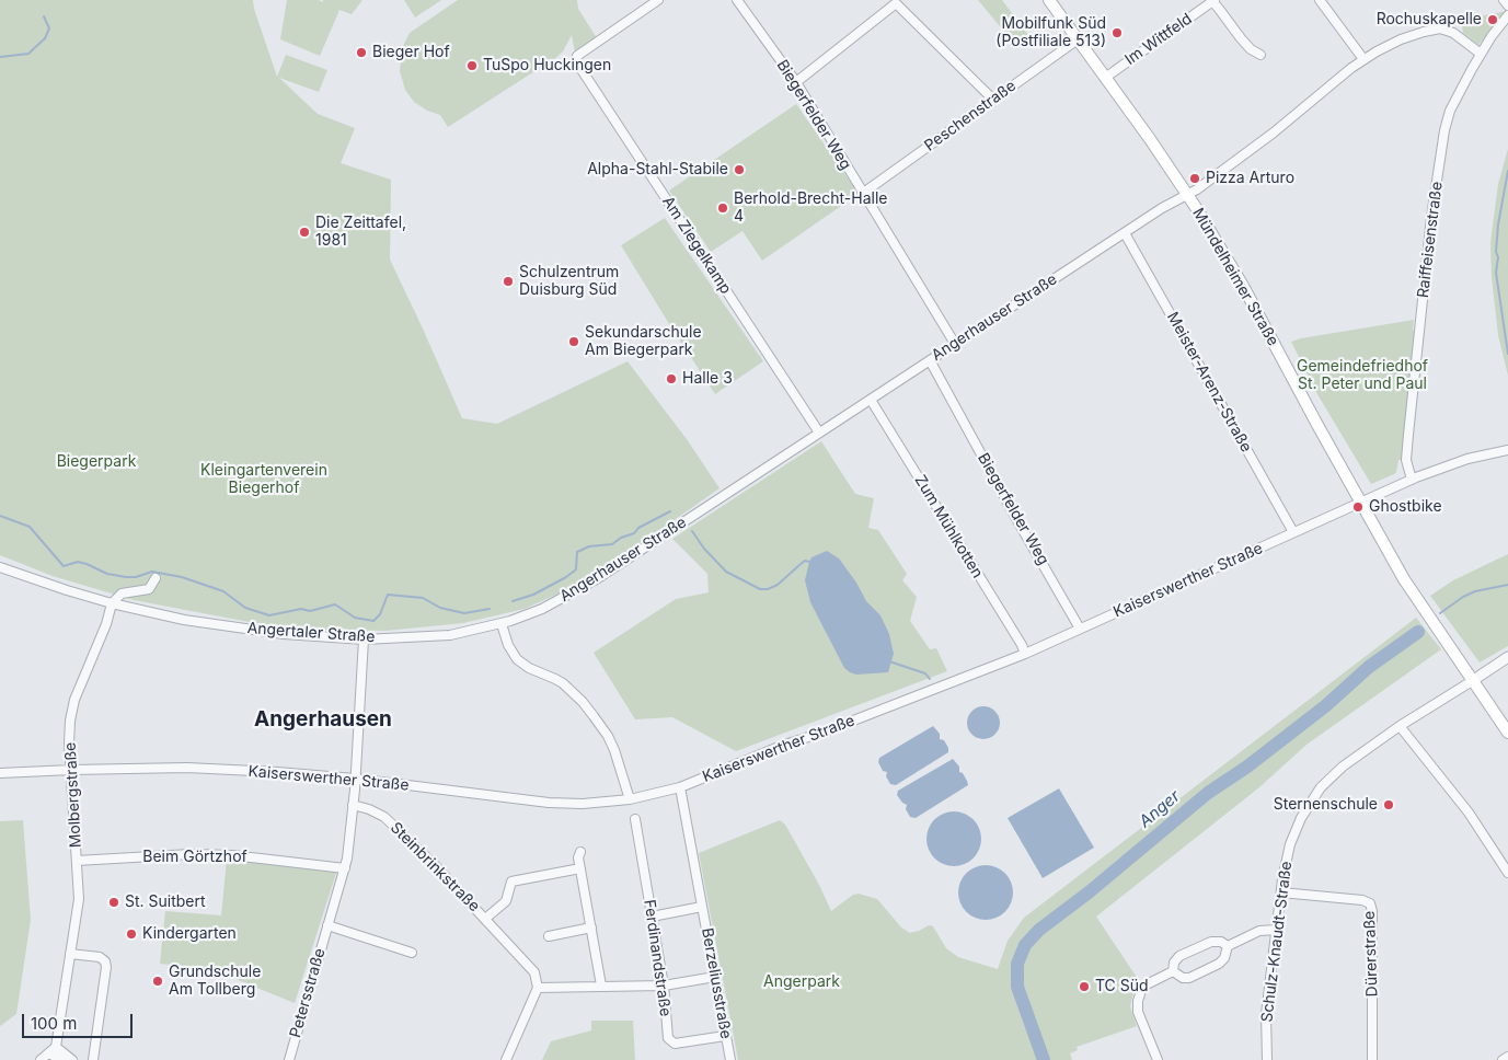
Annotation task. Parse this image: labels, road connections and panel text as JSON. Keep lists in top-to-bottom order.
{
  "streets": {
    "main road": ["Mündelheimer Straße"],
    "street": [
      "Im Wittfeld",
      "Biegerfelder Weg",
      "Peschenstraße",
      "Raiffeisenstraße",
      "Am Ziegelkamp",
      "Angerhauser Straße",
      "Meister-Arenz-Straße",
      "Zum Mühlkotten",
      "Kaiserswerther Straße",
      "Angertaler Straße",
      "Molbergstraße",
      "Beim Görtzhof",
      "Steinbrinkstraße",
      "Schulz-Knaudt-Straße",
      "Dürerstraße",
      "Ferdinandstraße",
      "Berzeliusstraße",
      "Petersstraße"
    ]
  },
  "crossings": [
    ["Im Wittfeld", "Mündelheimer Straße"],
    ["Biegerfelder Weg", "Peschenstraße"],
    ["Biegerfelder Weg", "Angerhauser Straße"],
    ["Biegerfelder Weg", "Kaiserswerther Straße"],
    ["Peschenstraße", "Mündelheimer Straße"],
    ["Raiffeisenstraße", "Angerhauser Straße"],
    ["Raiffeisenstraße", "Kaiserswerther Straße"],
    ["Am Ziegelkamp", "Angerhauser Straße"],
    ["Mündelheimer Straße", "Angerhauser Straße"],
    ["Mündelheimer Straße", "Kaiserswerther Straße"],
    ["Mündelheimer Straße", "Schulz-Knaudt-Straße"],
    ["Angerhauser Straße", "Meister-Arenz-Straße"],
    ["Angerhauser Straße", "Zum Mühlkotten"],
    ["Angerhauser Straße", "Angertaler Straße"],
    ["Meister-Arenz-Straße", "Kaiserswerther Straße"],
    ["Zum Mühlkotten", "Kaiserswerther Straße"],
    ["Kaiserswerther Straße", "Molbergstraße"],
    ["Kaiserswerther Straße", "Berzeliusstraße"],
    ["Kaiserswerther Straße", "Petersstraße"],
    ["Angertaler Straße", "Molbergstraße"],
    ["Angertaler Straße", "Petersstraße"],
    ["Molbergstraße", "Beim Görtzhof"],
    ["Beim Görtzhof", "Petersstraße"],
    ["Steinbrinkstraße", "Petersstraße"],
    ["Schulz-Knaudt-Straße", "Dürerstraße"],
    ["Ferdinandstraße", "Berzeliusstraße"]
  ],
  "districts": ["Angerhausen"],
  "water": ["Anger"],
  "parks": [
    "Gemeindefriedhof St. Peter und Paul",
    "Biegerpark",
    "Kleingartenverein Biegerhof",
    "Angerpark"
  ],
  "places": [
    "Rochuskapelle",
    "Mobilfunk Süd (Postfiliale 513)",
    "Bieger Hof",
    "TuSpo Huckingen",
    "Alpha-Stahl-Stabile",
    "Pizza Arturo",
    "Berhold-Brecht-Halle 4",
    "Die Zeittafel, 1981",
    "Schulzentrum Duisburg Süd",
    "Sekundarschule Am Biegerpark",
    "Halle 3",
    "Ghostbike",
    "Sternenschule",
    "St. Suitbert",
    "Kindergarten",
    "Grundschule Am Tollberg",
    "TC Süd"
  ],
  "scale_bar": "100 m"
}
